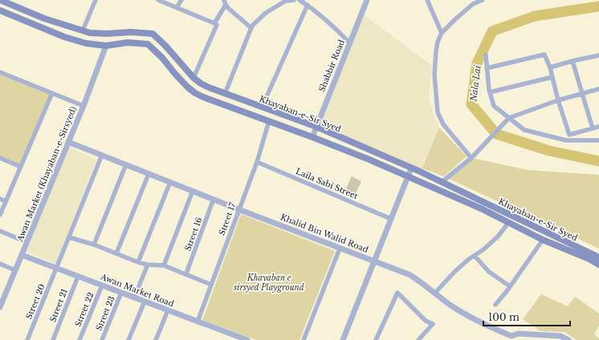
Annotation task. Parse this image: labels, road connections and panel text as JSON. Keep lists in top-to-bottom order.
{
  "streets": {
    "main road": ["Khayaban-e-Sir Syed"],
    "street": [
      "Shabbir Road",
      "Awan Market (Khayaban-e-Sirsyed)",
      "Laila Sabi Street",
      "Street 17",
      "Khalid Bin Walid Road",
      "Street 16",
      "Awan Market Road",
      "Street 20",
      "Street 21",
      "Street 22",
      "Street 23"
    ]
  },
  "crossings": [
    ["Shabbir Road", "Khayaban-e-Sir Syed"],
    ["Khayaban-e-Sir Syed", "Awan Market (Khayaban-e-Sirsyed)"],
    ["Khayaban-e-Sir Syed", "Street 17"],
    ["Awan Market (Khayaban-e-Sirsyed)", "Khalid Bin Walid Road"],
    ["Awan Market (Khayaban-e-Sirsyed)", "Awan Market Road"],
    ["Laila Sabi Street", "Street 17"],
    ["Street 17", "Khalid Bin Walid Road"],
    ["Street 17", "Awan Market Road"],
    ["Khalid Bin Walid Road", "Street 16"],
    ["Khalid Bin Walid Road", "Street 20"],
    ["Awan Market Road", "Street 20"],
    ["Awan Market Road", "Street 21"],
    ["Awan Market Road", "Street 22"],
    ["Awan Market Road", "Street 23"]
  ],
  "water": ["Nala Lai"],
  "parks": ["Khayaban e sirsyed Playground"],
  "scale_bar": "100 m"
}
